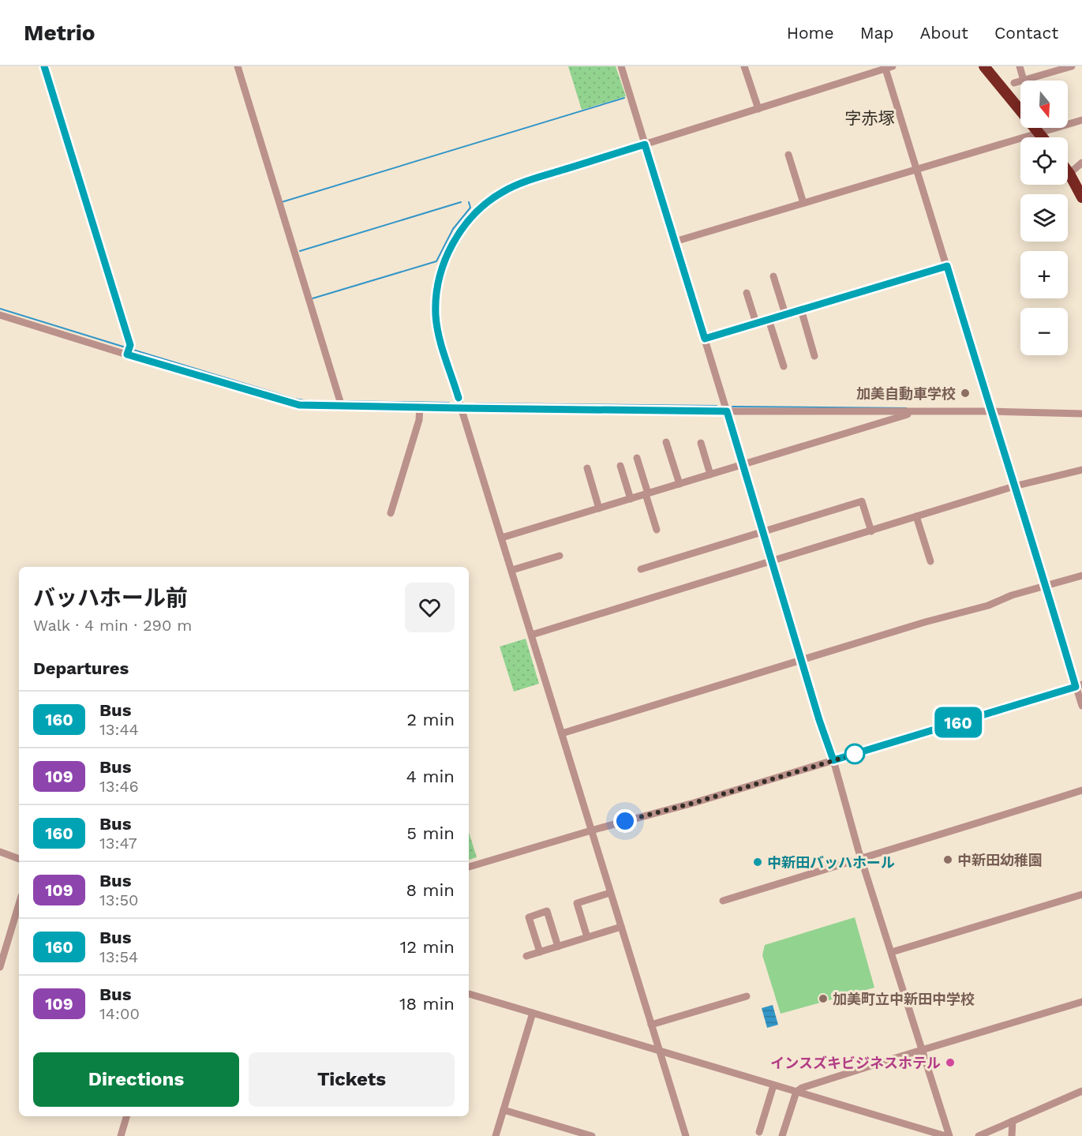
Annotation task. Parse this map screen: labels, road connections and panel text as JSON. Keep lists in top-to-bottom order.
{
  "districts": ["字赤塚"],
  "places": [
    "加美自動車学校",
    "中新田幼稚園",
    "中新田バッハホール",
    "加美町立中新田中学校",
    "インスズキビジネスホテル"
  ],
  "lines": ["bus line 160"],
  "north": "bottom",
  "page": {
    "header": "Metrio",
    "nav": [
      "Home",
      "Map",
      "About",
      "Contact"
    ],
    "on_map": "160",
    "map_buttons": ["+", "−"],
    "heading": [
      ["バッハホール前", "Walk · 4 min · 290 m"],
      "Departures"
    ],
    "list": [
      {
        "mark": "160",
        "name": "Bus",
        "note": "13:44",
        "value": "2 min"
      },
      {
        "mark": "109",
        "name": "Bus",
        "note": "13:46",
        "value": "4 min"
      },
      {
        "mark": "160",
        "name": "Bus",
        "note": "13:47",
        "value": "5 min"
      },
      {
        "mark": "109",
        "name": "Bus",
        "note": "13:50",
        "value": "8 min"
      },
      {
        "mark": "160",
        "name": "Bus",
        "note": "13:54",
        "value": "12 min"
      },
      {
        "mark": "109",
        "name": "Bus",
        "note": "14:00",
        "value": "18 min"
      }
    ],
    "buttons": ["Directions", "Tickets"]
  }
}
